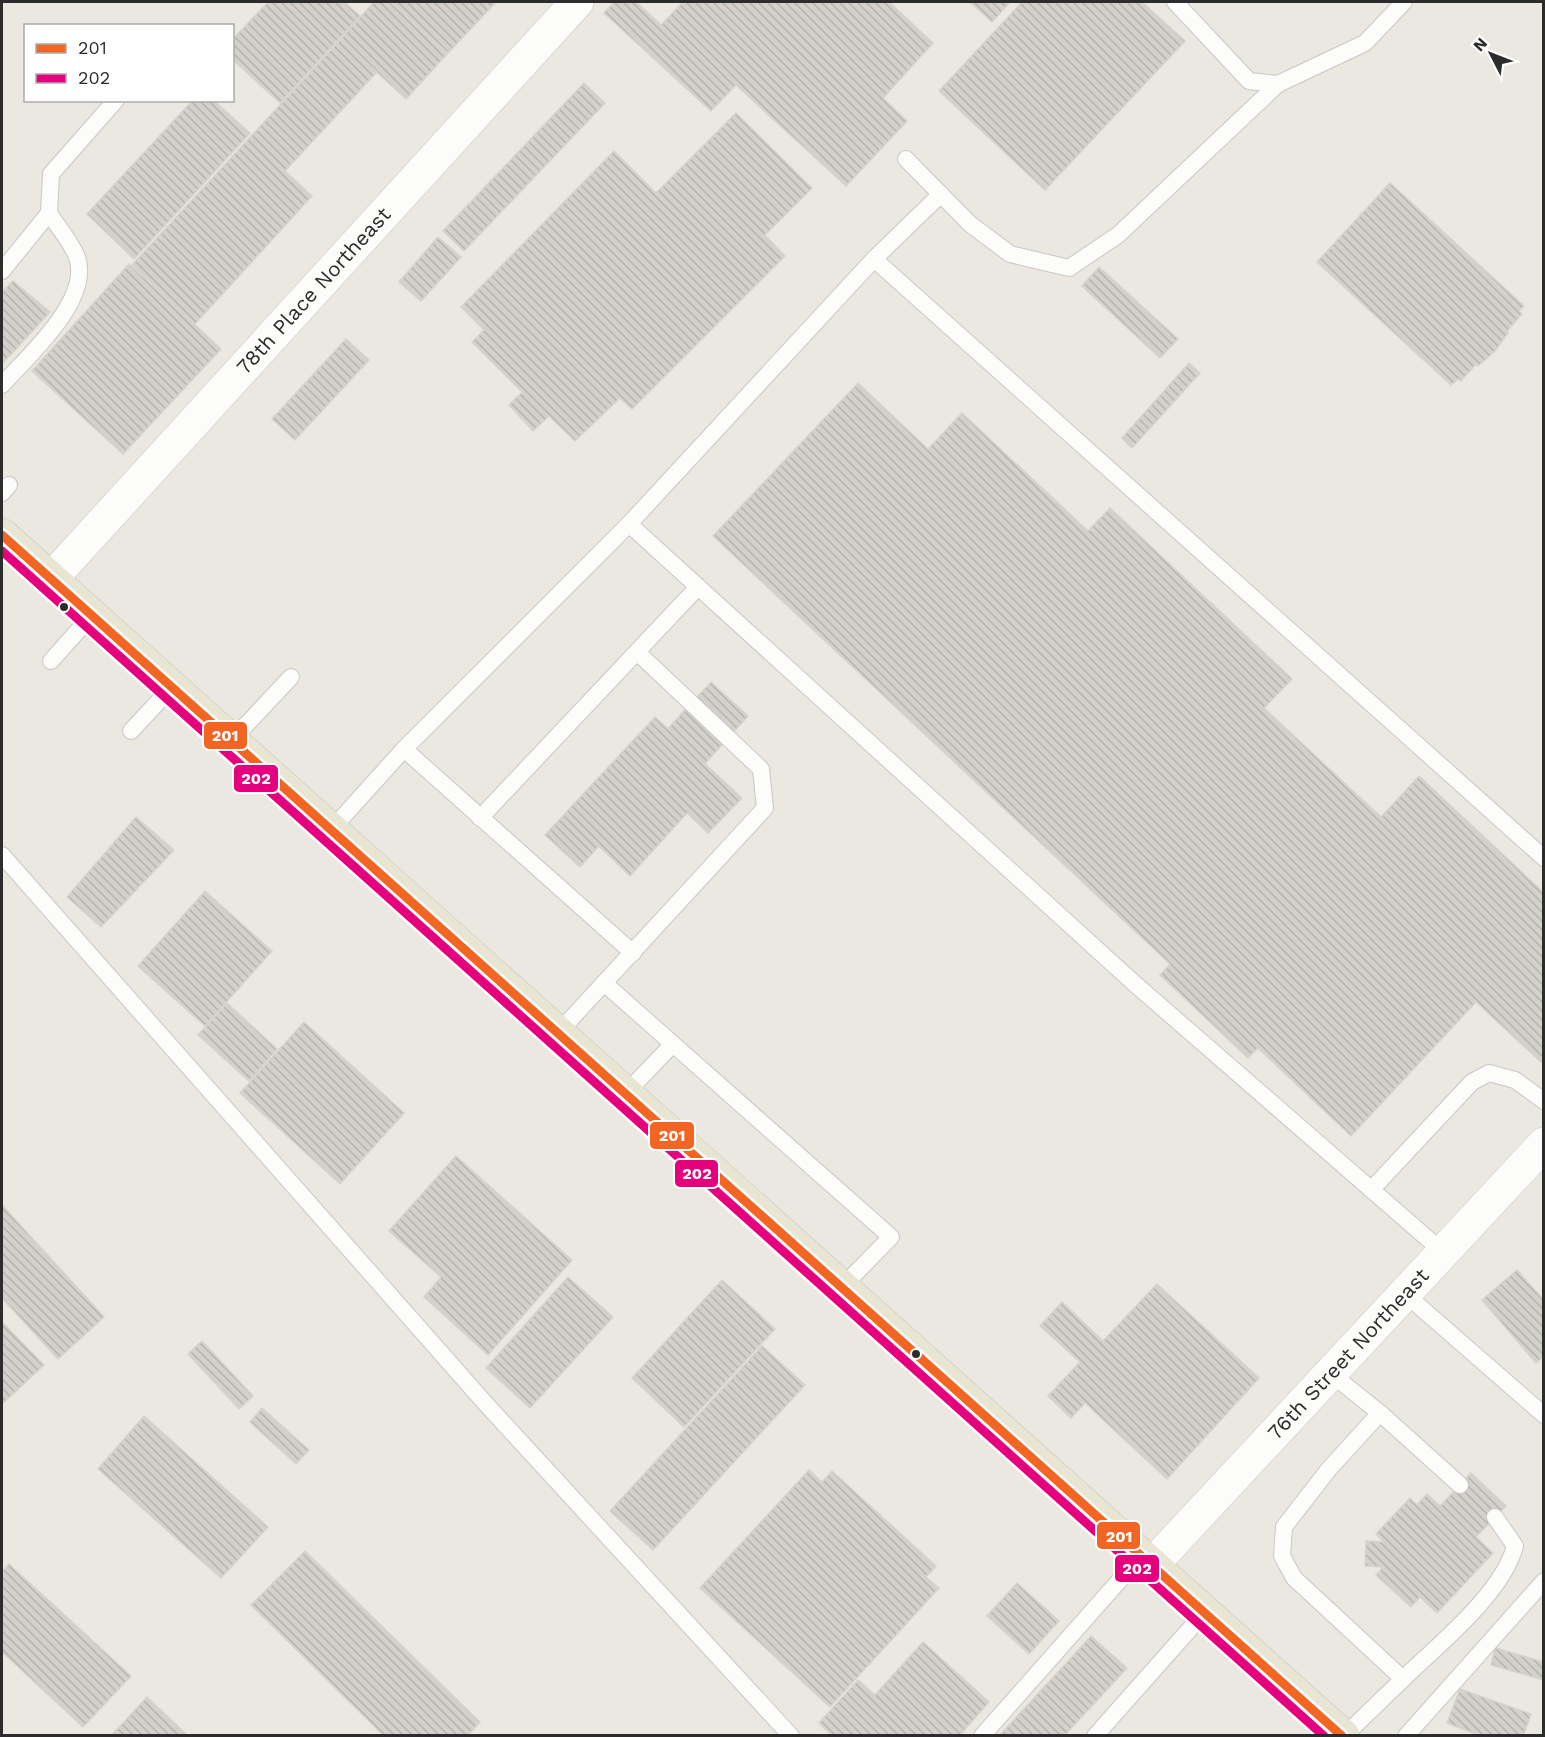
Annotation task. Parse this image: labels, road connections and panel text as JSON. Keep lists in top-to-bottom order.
{
  "streets": {
    "street": ["78th Place Northeast", "76th Street Northeast"]
  },
  "lines": ["transit line 201", "transit line 202"],
  "legend": ["201", "202"],
  "north": "top left"
}
